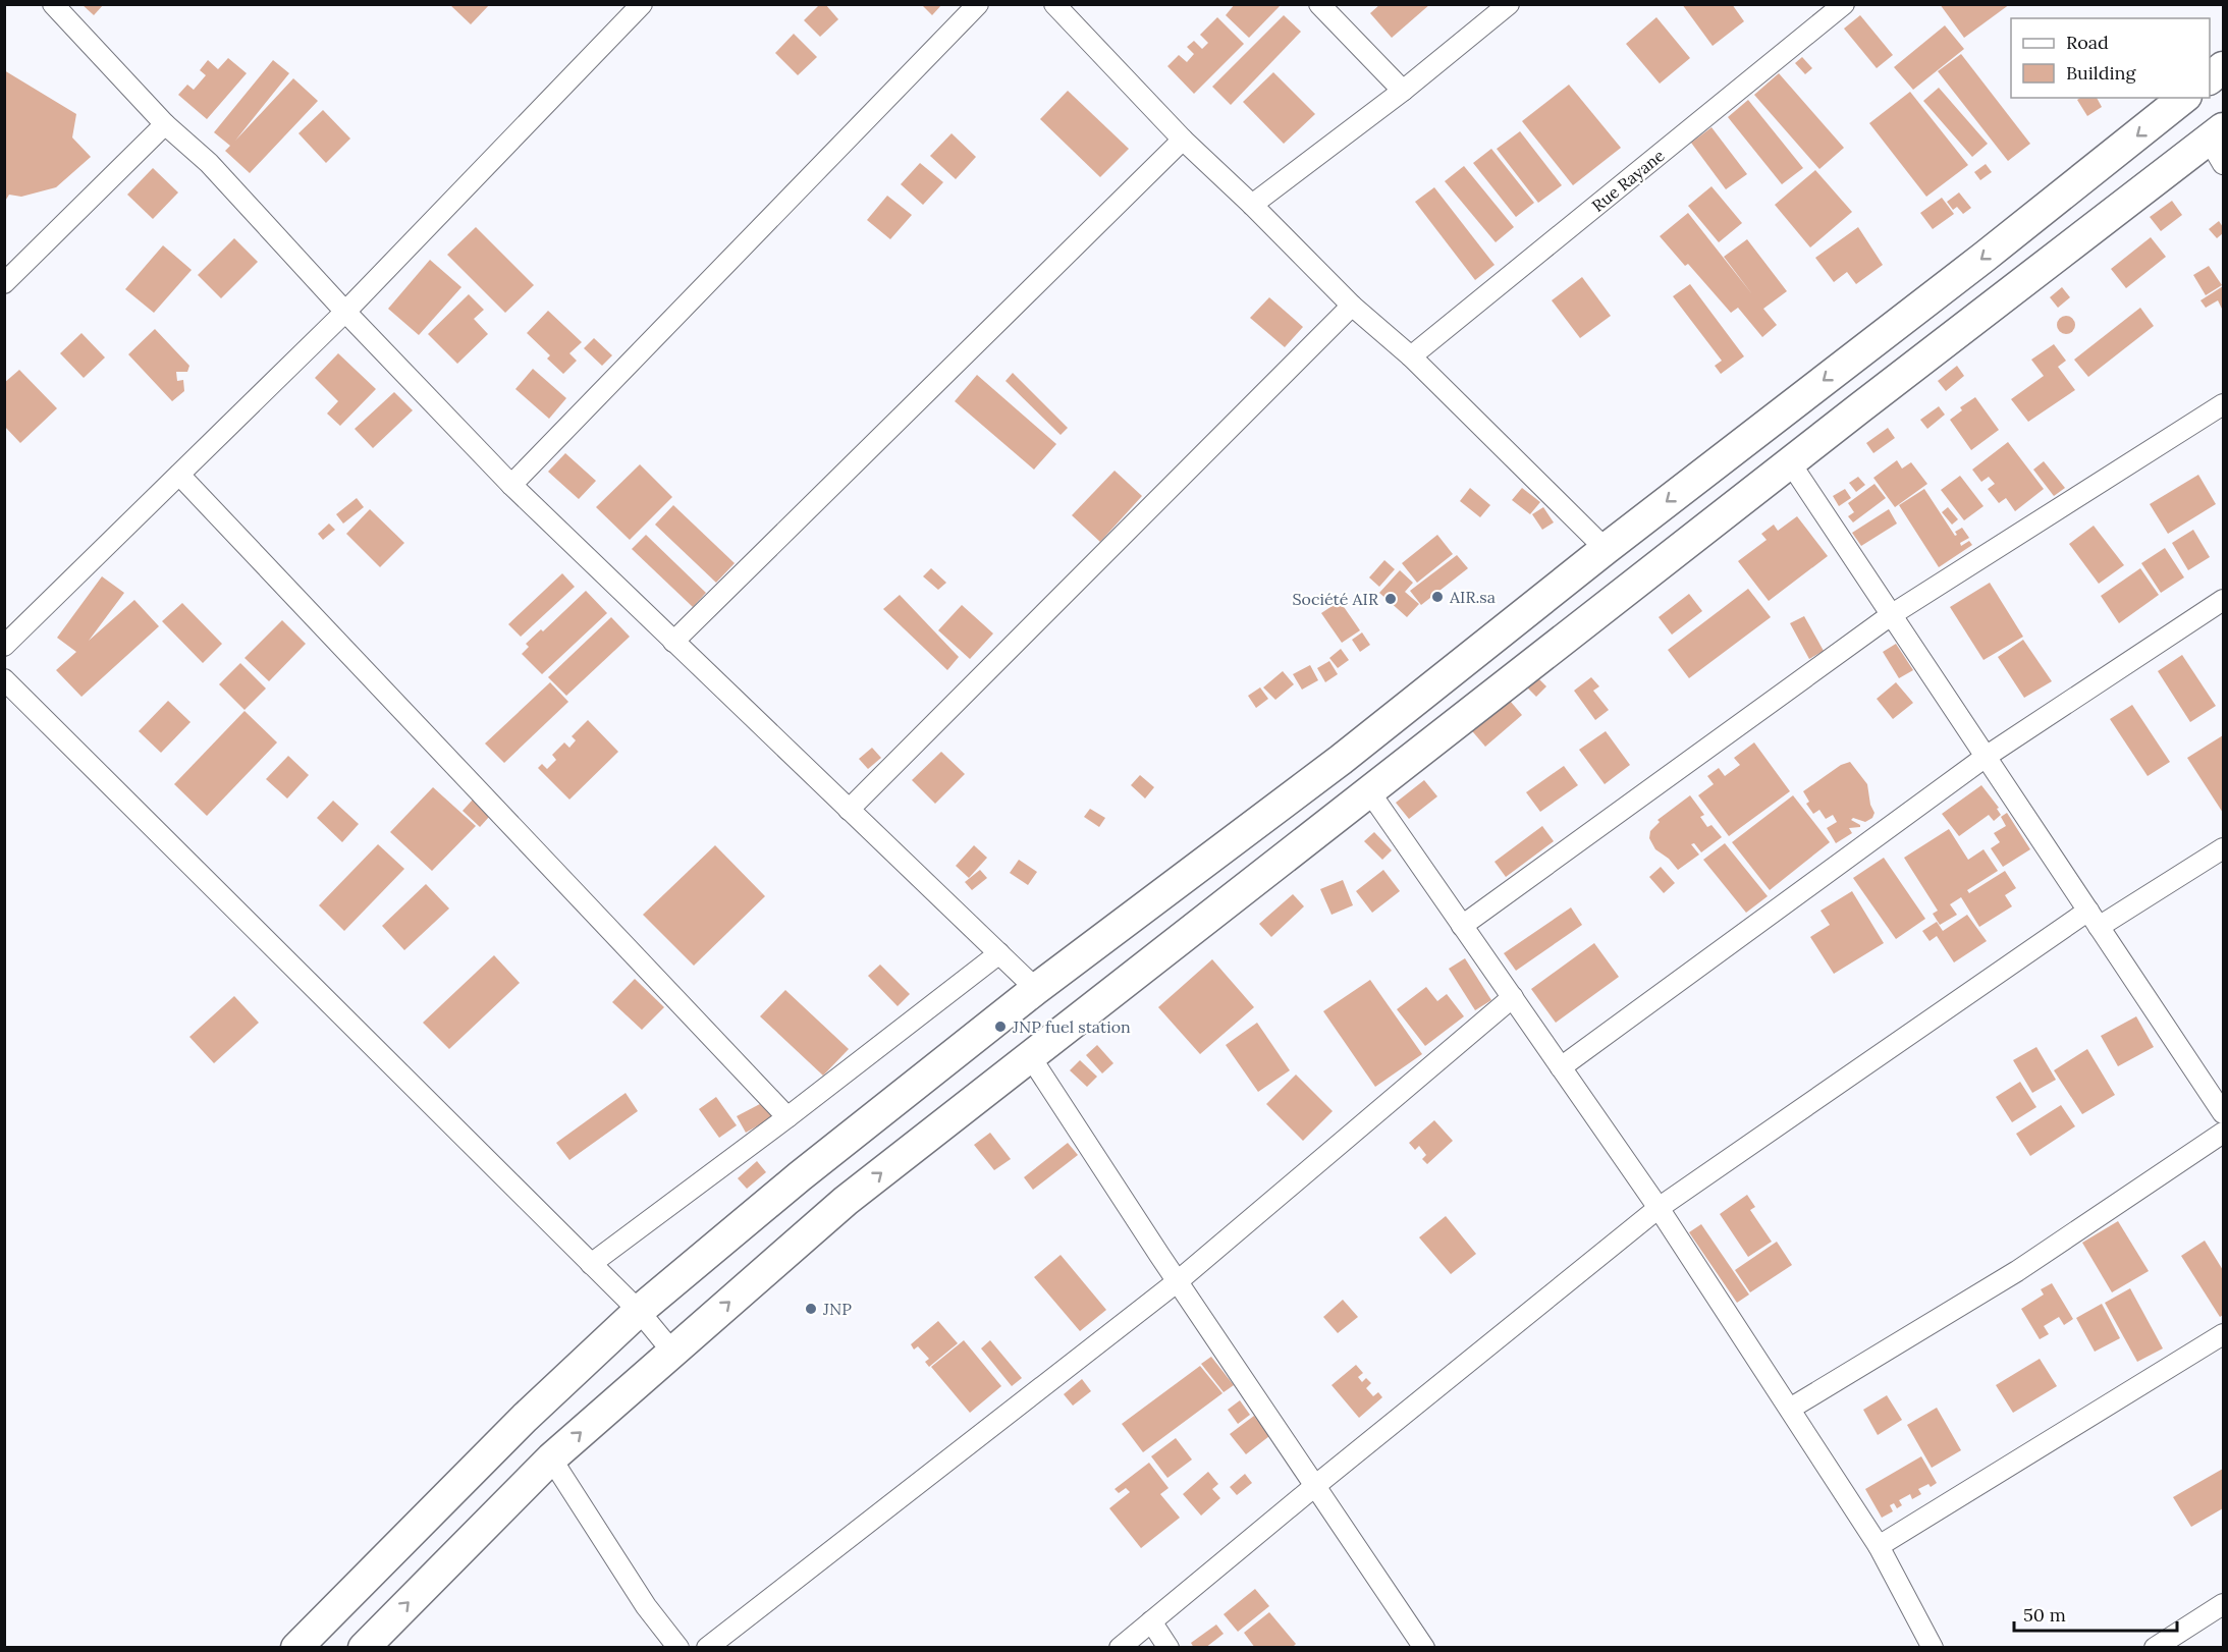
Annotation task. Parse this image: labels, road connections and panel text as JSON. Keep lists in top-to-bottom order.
{
  "streets": {
    "street": ["Rue Rayane"]
  },
  "places": [
    "AIR.sa",
    "Société AIR",
    "JNP fuel station",
    "JNP"
  ],
  "legend": ["Road", "Building"],
  "scale_bar": "50 m"
}
